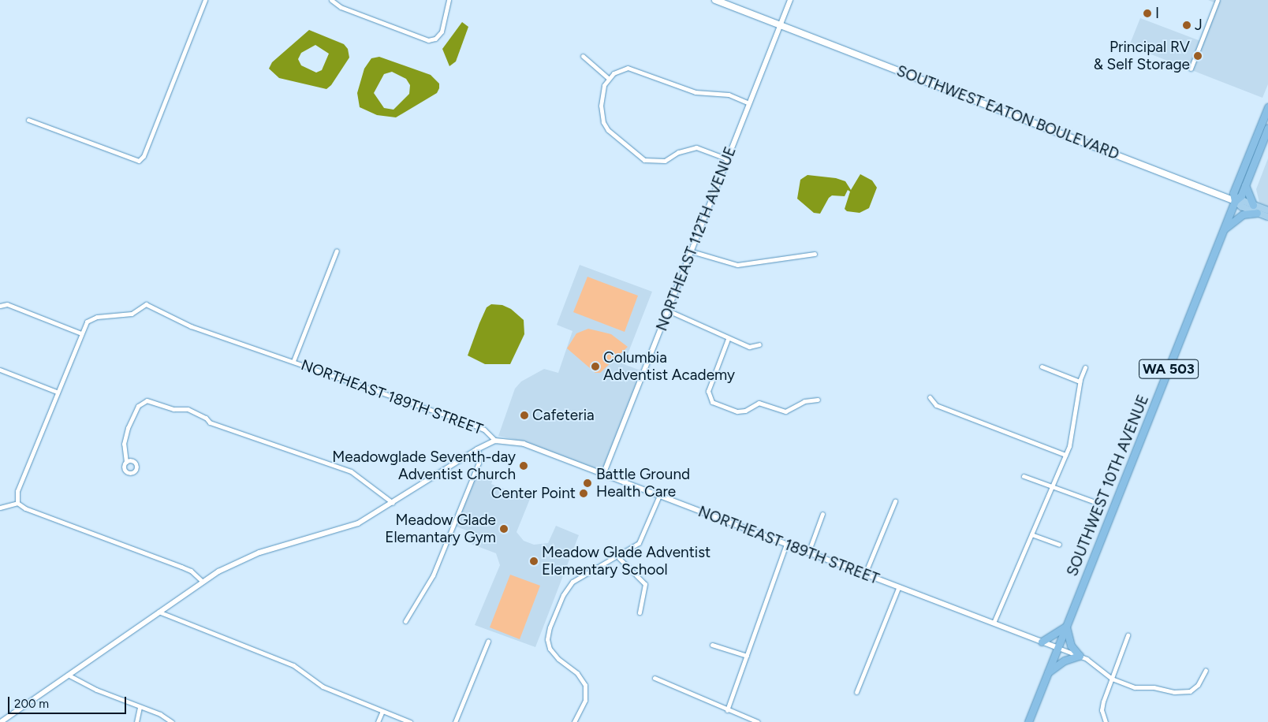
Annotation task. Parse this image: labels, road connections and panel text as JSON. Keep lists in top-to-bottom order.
{
  "streets": {
    "highway": ["WA 503", "SOUTHWEST 10TH AVENUE"],
    "main road": ["SOUTHWEST EATON BOULEVARD"],
    "street": ["NORTHEAST 112TH AVENUE", "NORTHEAST 189TH STREET"]
  },
  "crossings": [
    ["SOUTHWEST EATON BOULEVARD", "NORTHEAST 112TH AVENUE"],
    ["SOUTHWEST EATON BOULEVARD", "SOUTHWEST 10TH AVENUE"],
    ["NORTHEAST 112TH AVENUE", "NORTHEAST 189TH STREET"],
    ["WA 503", "NORTHEAST 189TH STREET"],
    ["WA 503", "SOUTHWEST 10TH AVENUE"],
    ["NORTHEAST 189TH STREET", "SOUTHWEST 10TH AVENUE"]
  ],
  "places": [
    "I",
    "J",
    "Principal RV & Self Storage",
    "Columbia Adventist Academy",
    "Cafeteria",
    "Meadowglade Seventh-day Adventist Church",
    "Battle Ground Health Care",
    "Center Point",
    "Meadow Glade Elemantary Gym",
    "Meadow Glade Adventist Elementary School"
  ],
  "scale_bar": "200 m"
}
